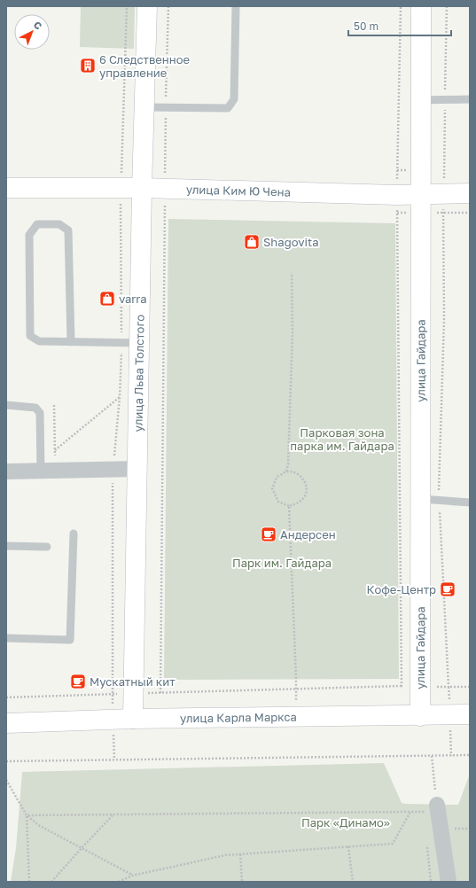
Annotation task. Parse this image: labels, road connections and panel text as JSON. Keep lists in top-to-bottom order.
{
  "streets": {
    "street": [
      "улица Ким Ю Чена",
      "улица Гайдара",
      "улица Льва Толстого",
      "улица Карла Маркса"
    ]
  },
  "crossings": [
    ["улица Ким Ю Чена", "улица Гайдара"],
    ["улица Ким Ю Чена", "улица Льва Толстого"],
    ["улица Гайдара", "улица Карла Маркса"],
    ["улица Льва Толстого", "улица Карла Маркса"]
  ],
  "parks": ["Парковая зона парка им. Гайдара", "Парк им. Гайдара", "Парк «Динамо»"],
  "places": {
    "building": ["6 Следственное управление"],
    "shop": ["Shagovita", "varra"],
    "cafe": ["Андерсен", "Кофе-Центр", "Мускатный кит"]
  },
  "scale_bar": "50 m",
  "north": "top right"
}
